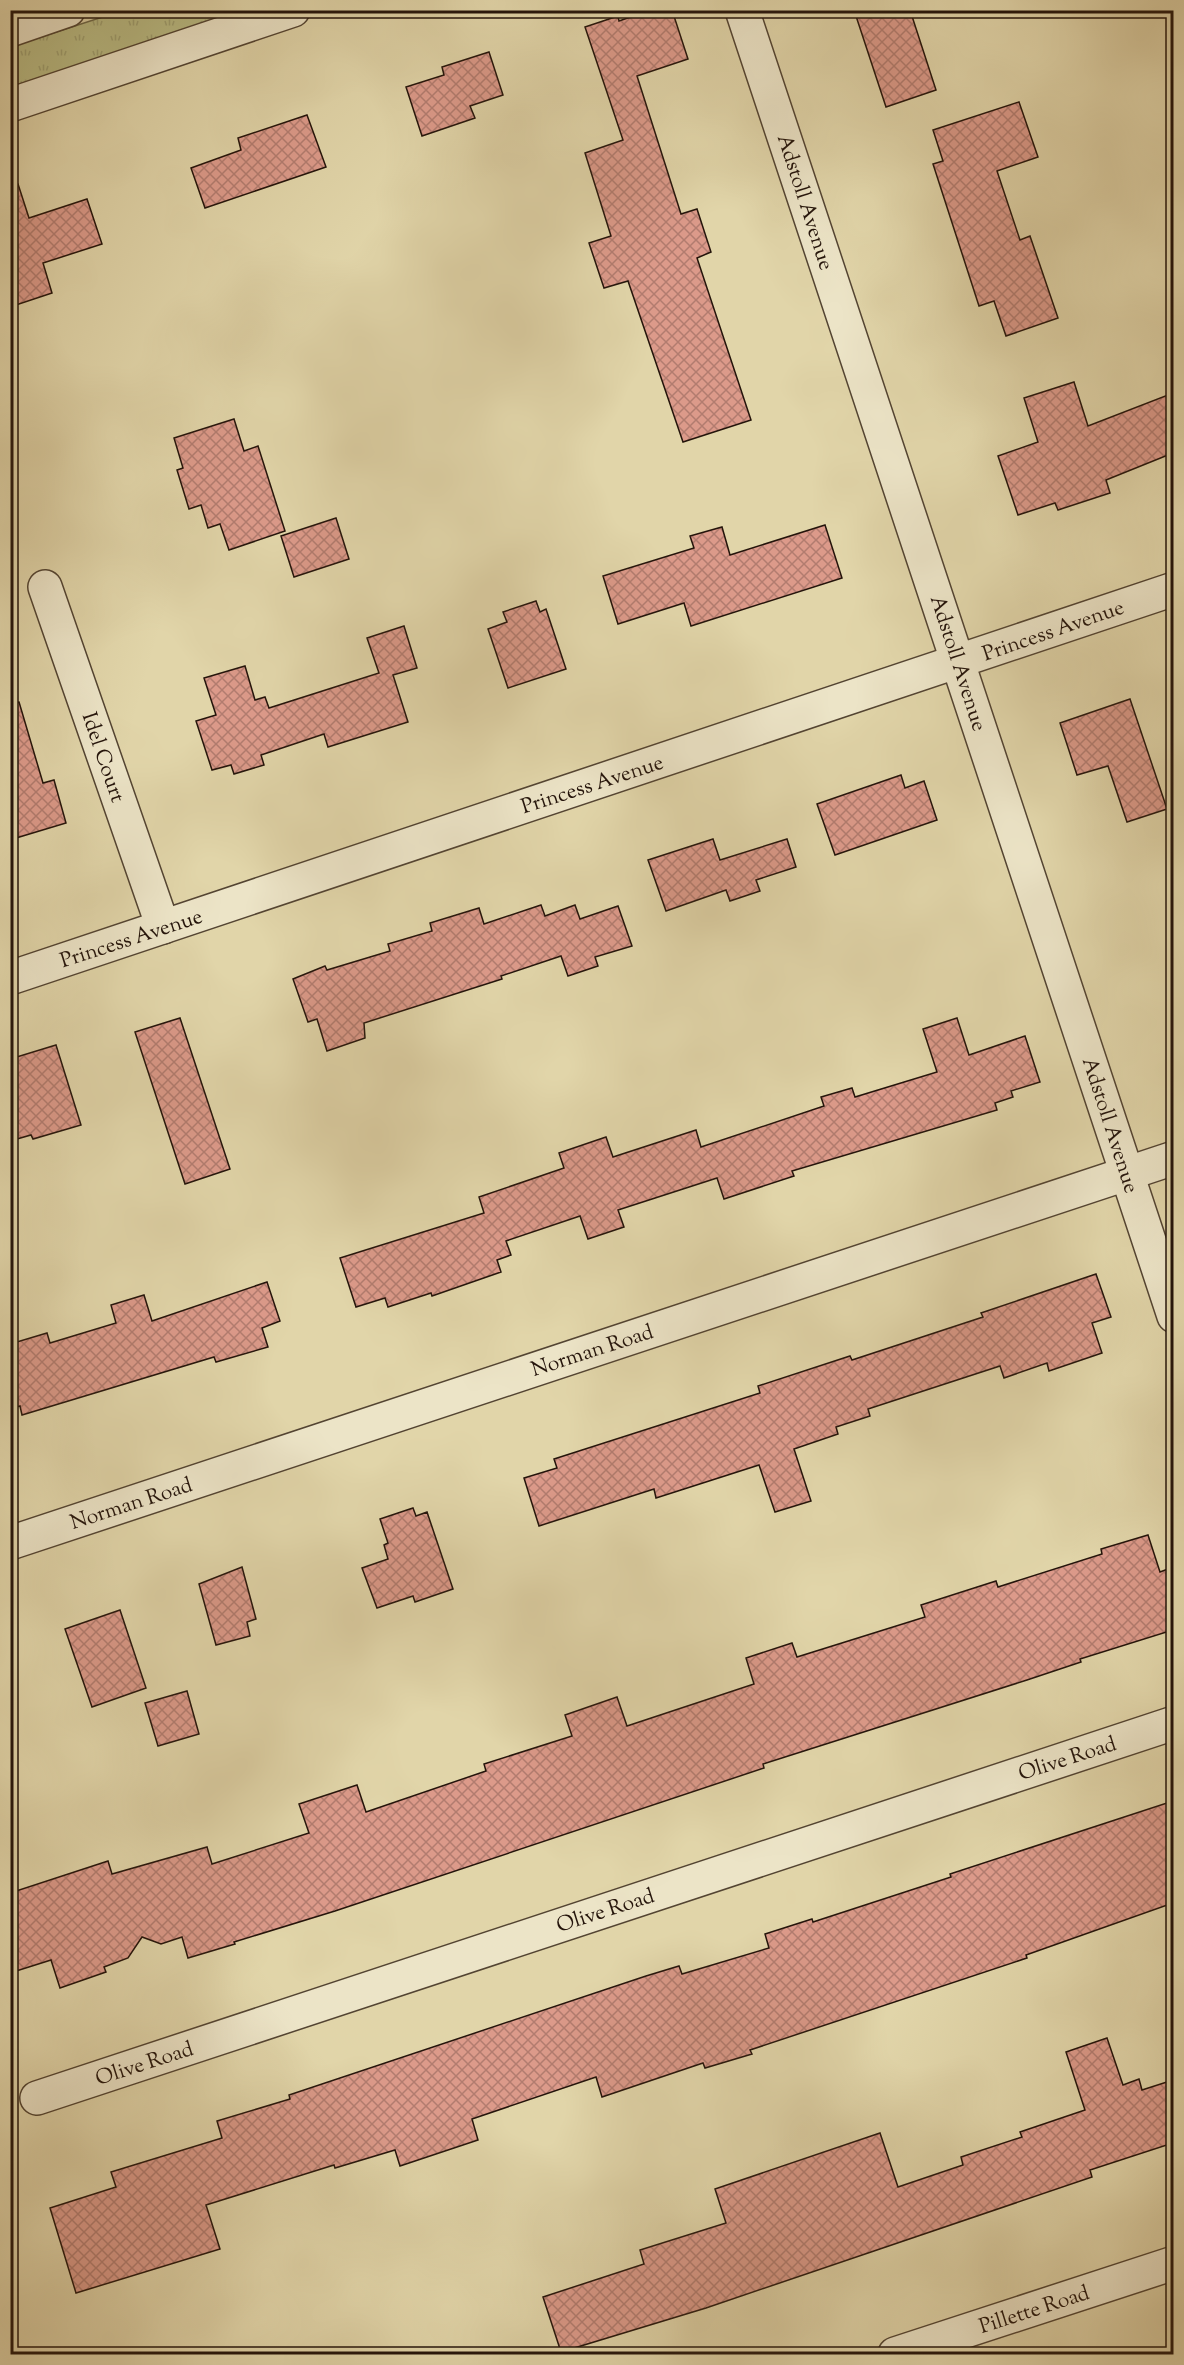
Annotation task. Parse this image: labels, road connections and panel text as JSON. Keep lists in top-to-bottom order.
{
  "streets": {
    "street": [
      "Adstoll Avenue",
      "Princess Avenue",
      "Idel Court",
      "Norman Road",
      "Olive Road",
      "Pillette Road"
    ]
  },
  "crossings": [
    ["Adstoll Avenue", "Princess Avenue"],
    ["Adstoll Avenue", "Norman Road"],
    ["Princess Avenue", "Idel Court"]
  ]
}
